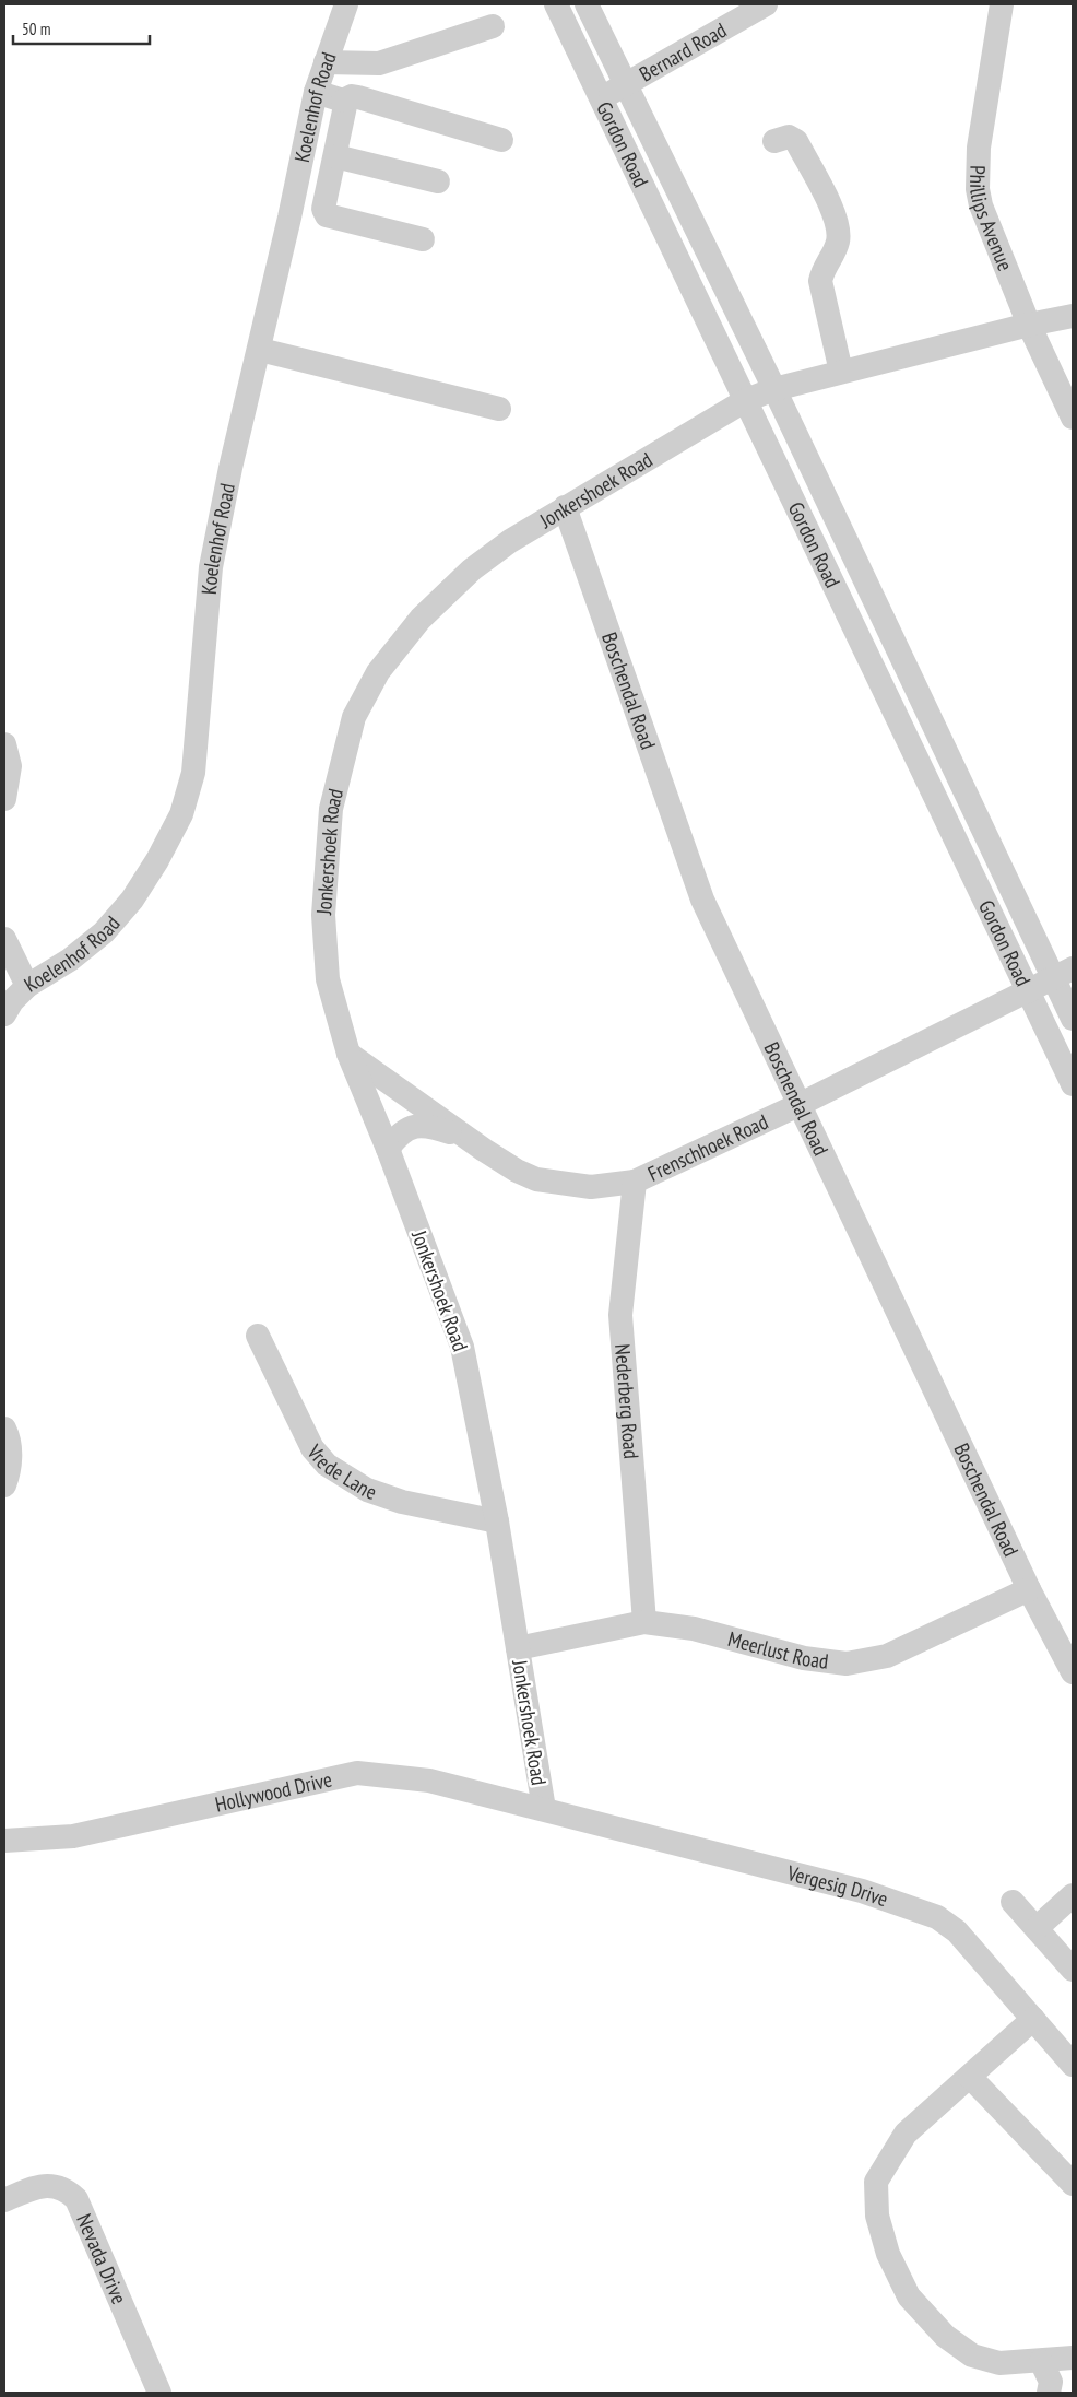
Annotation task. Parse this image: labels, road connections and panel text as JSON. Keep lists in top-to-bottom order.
{
  "streets": {
    "street": [
      "Bernard Road",
      "Koelenhof Road",
      "Gordon Road",
      "Phillips Avenue",
      "Jonkershoek Road",
      "Boschendal Road",
      "Frenschhoek Road",
      "Nederberg Road",
      "Vrede Lane",
      "Meerlust Road",
      "Hollywood Drive",
      "Vergesig Drive",
      "Nevada Drive"
    ]
  },
  "crossings": [
    ["Bernard Road", "Gordon Road"],
    ["Gordon Road", "Jonkershoek Road"],
    ["Gordon Road", "Frenschhoek Road"],
    ["Phillips Avenue", "Jonkershoek Road"],
    ["Jonkershoek Road", "Boschendal Road"],
    ["Jonkershoek Road", "Frenschhoek Road"],
    ["Jonkershoek Road", "Vrede Lane"],
    ["Jonkershoek Road", "Meerlust Road"],
    ["Jonkershoek Road", "Hollywood Drive"],
    ["Jonkershoek Road", "Vergesig Drive"],
    ["Boschendal Road", "Frenschhoek Road"],
    ["Boschendal Road", "Meerlust Road"],
    ["Frenschhoek Road", "Nederberg Road"],
    ["Nederberg Road", "Meerlust Road"],
    ["Hollywood Drive", "Vergesig Drive"]
  ],
  "scale_bar": "50 m"
}
